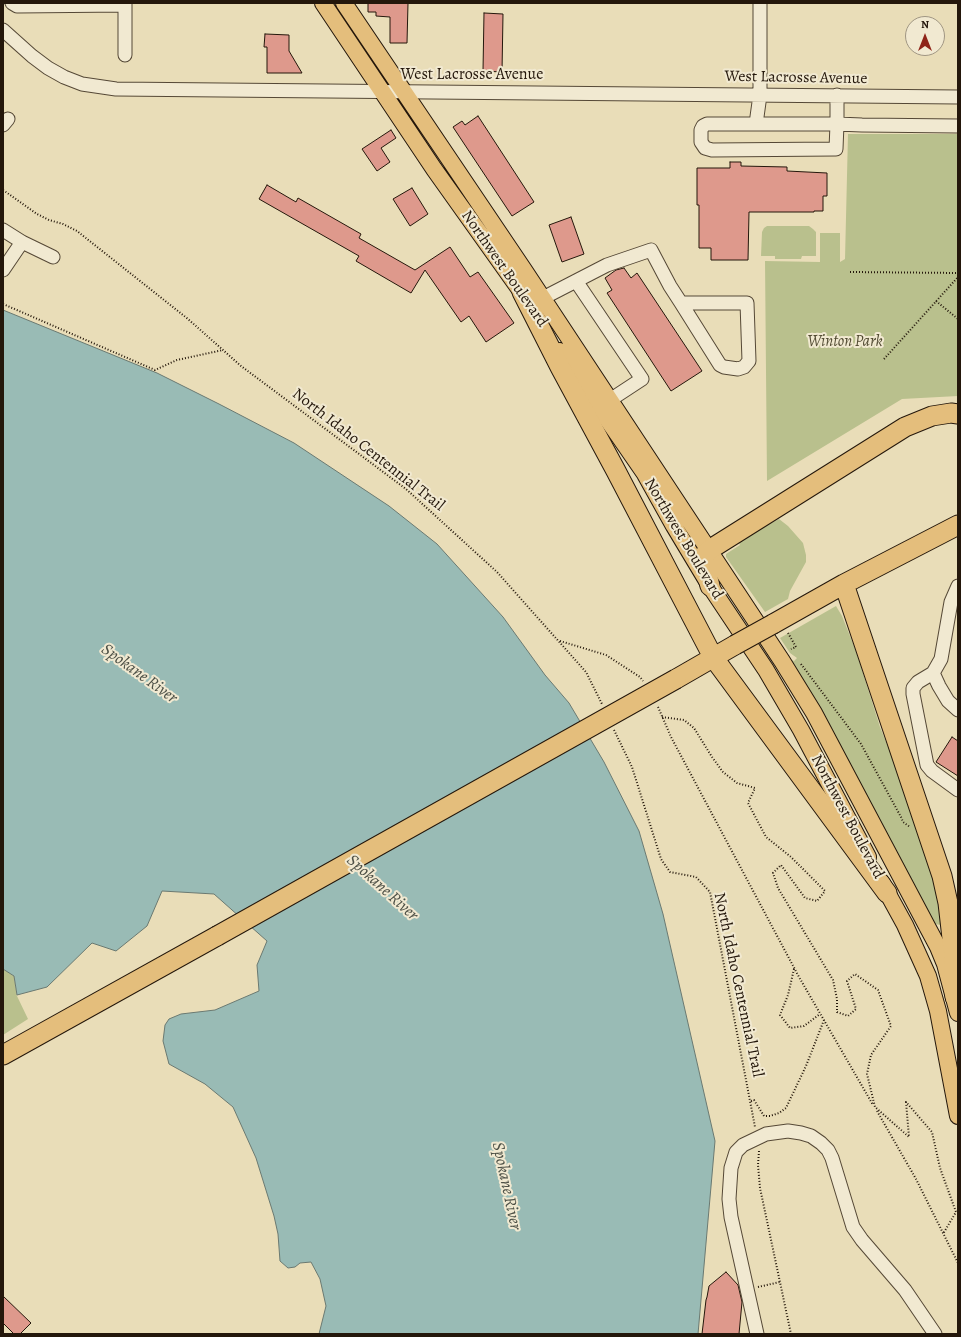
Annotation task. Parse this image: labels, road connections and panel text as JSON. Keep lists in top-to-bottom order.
{
  "streets": {
    "main road": ["Northwest Boulevard"],
    "street": ["West Lacrosse Avenue"],
    "path": ["North Idaho Centennial Trail"]
  },
  "crossings": [
    ["West Lacrosse Avenue", "Northwest Boulevard"]
  ],
  "water": ["Spokane River"],
  "parks": ["Winton Park"],
  "north": "top"
}
